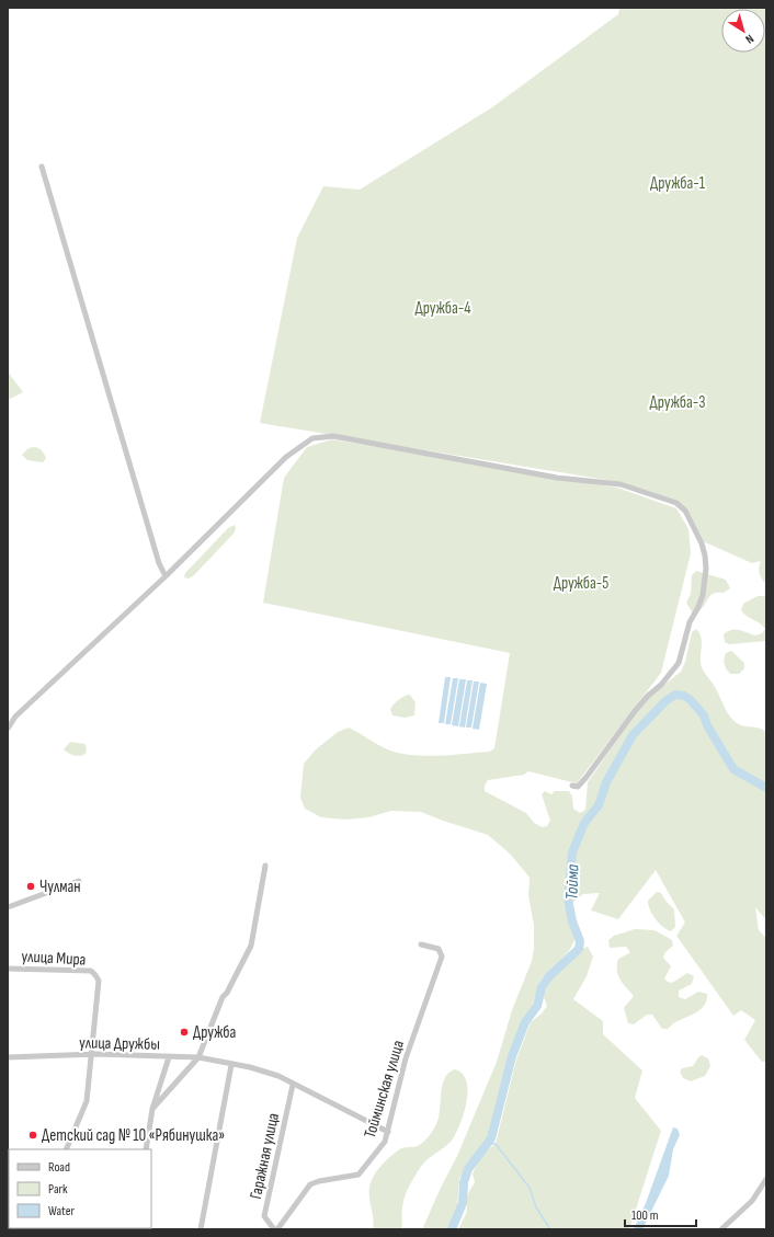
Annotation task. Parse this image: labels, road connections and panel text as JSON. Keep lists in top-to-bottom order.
{
  "streets": {
    "street": [
      "улица Мира",
      "улица Дружбы",
      "Тойминская улица",
      "Гаражная улица"
    ]
  },
  "crossings": [
    ["улица Мира", "улица Дружбы"],
    ["улица Дружбы", "Тойминская улица"],
    ["улица Дружбы", "Гаражная улица"]
  ],
  "water": ["Тойма"],
  "parks": [
    "Дружба-1",
    "Дружба-4",
    "Дружба-3",
    "Дружба-5"
  ],
  "places": ["Чулман", "Дружба", "Детский сад № 10 «Рябинушка»"],
  "legend": ["Road", "Park", "Water"],
  "scale_bar": "100 m",
  "north": "bottom right"
}
